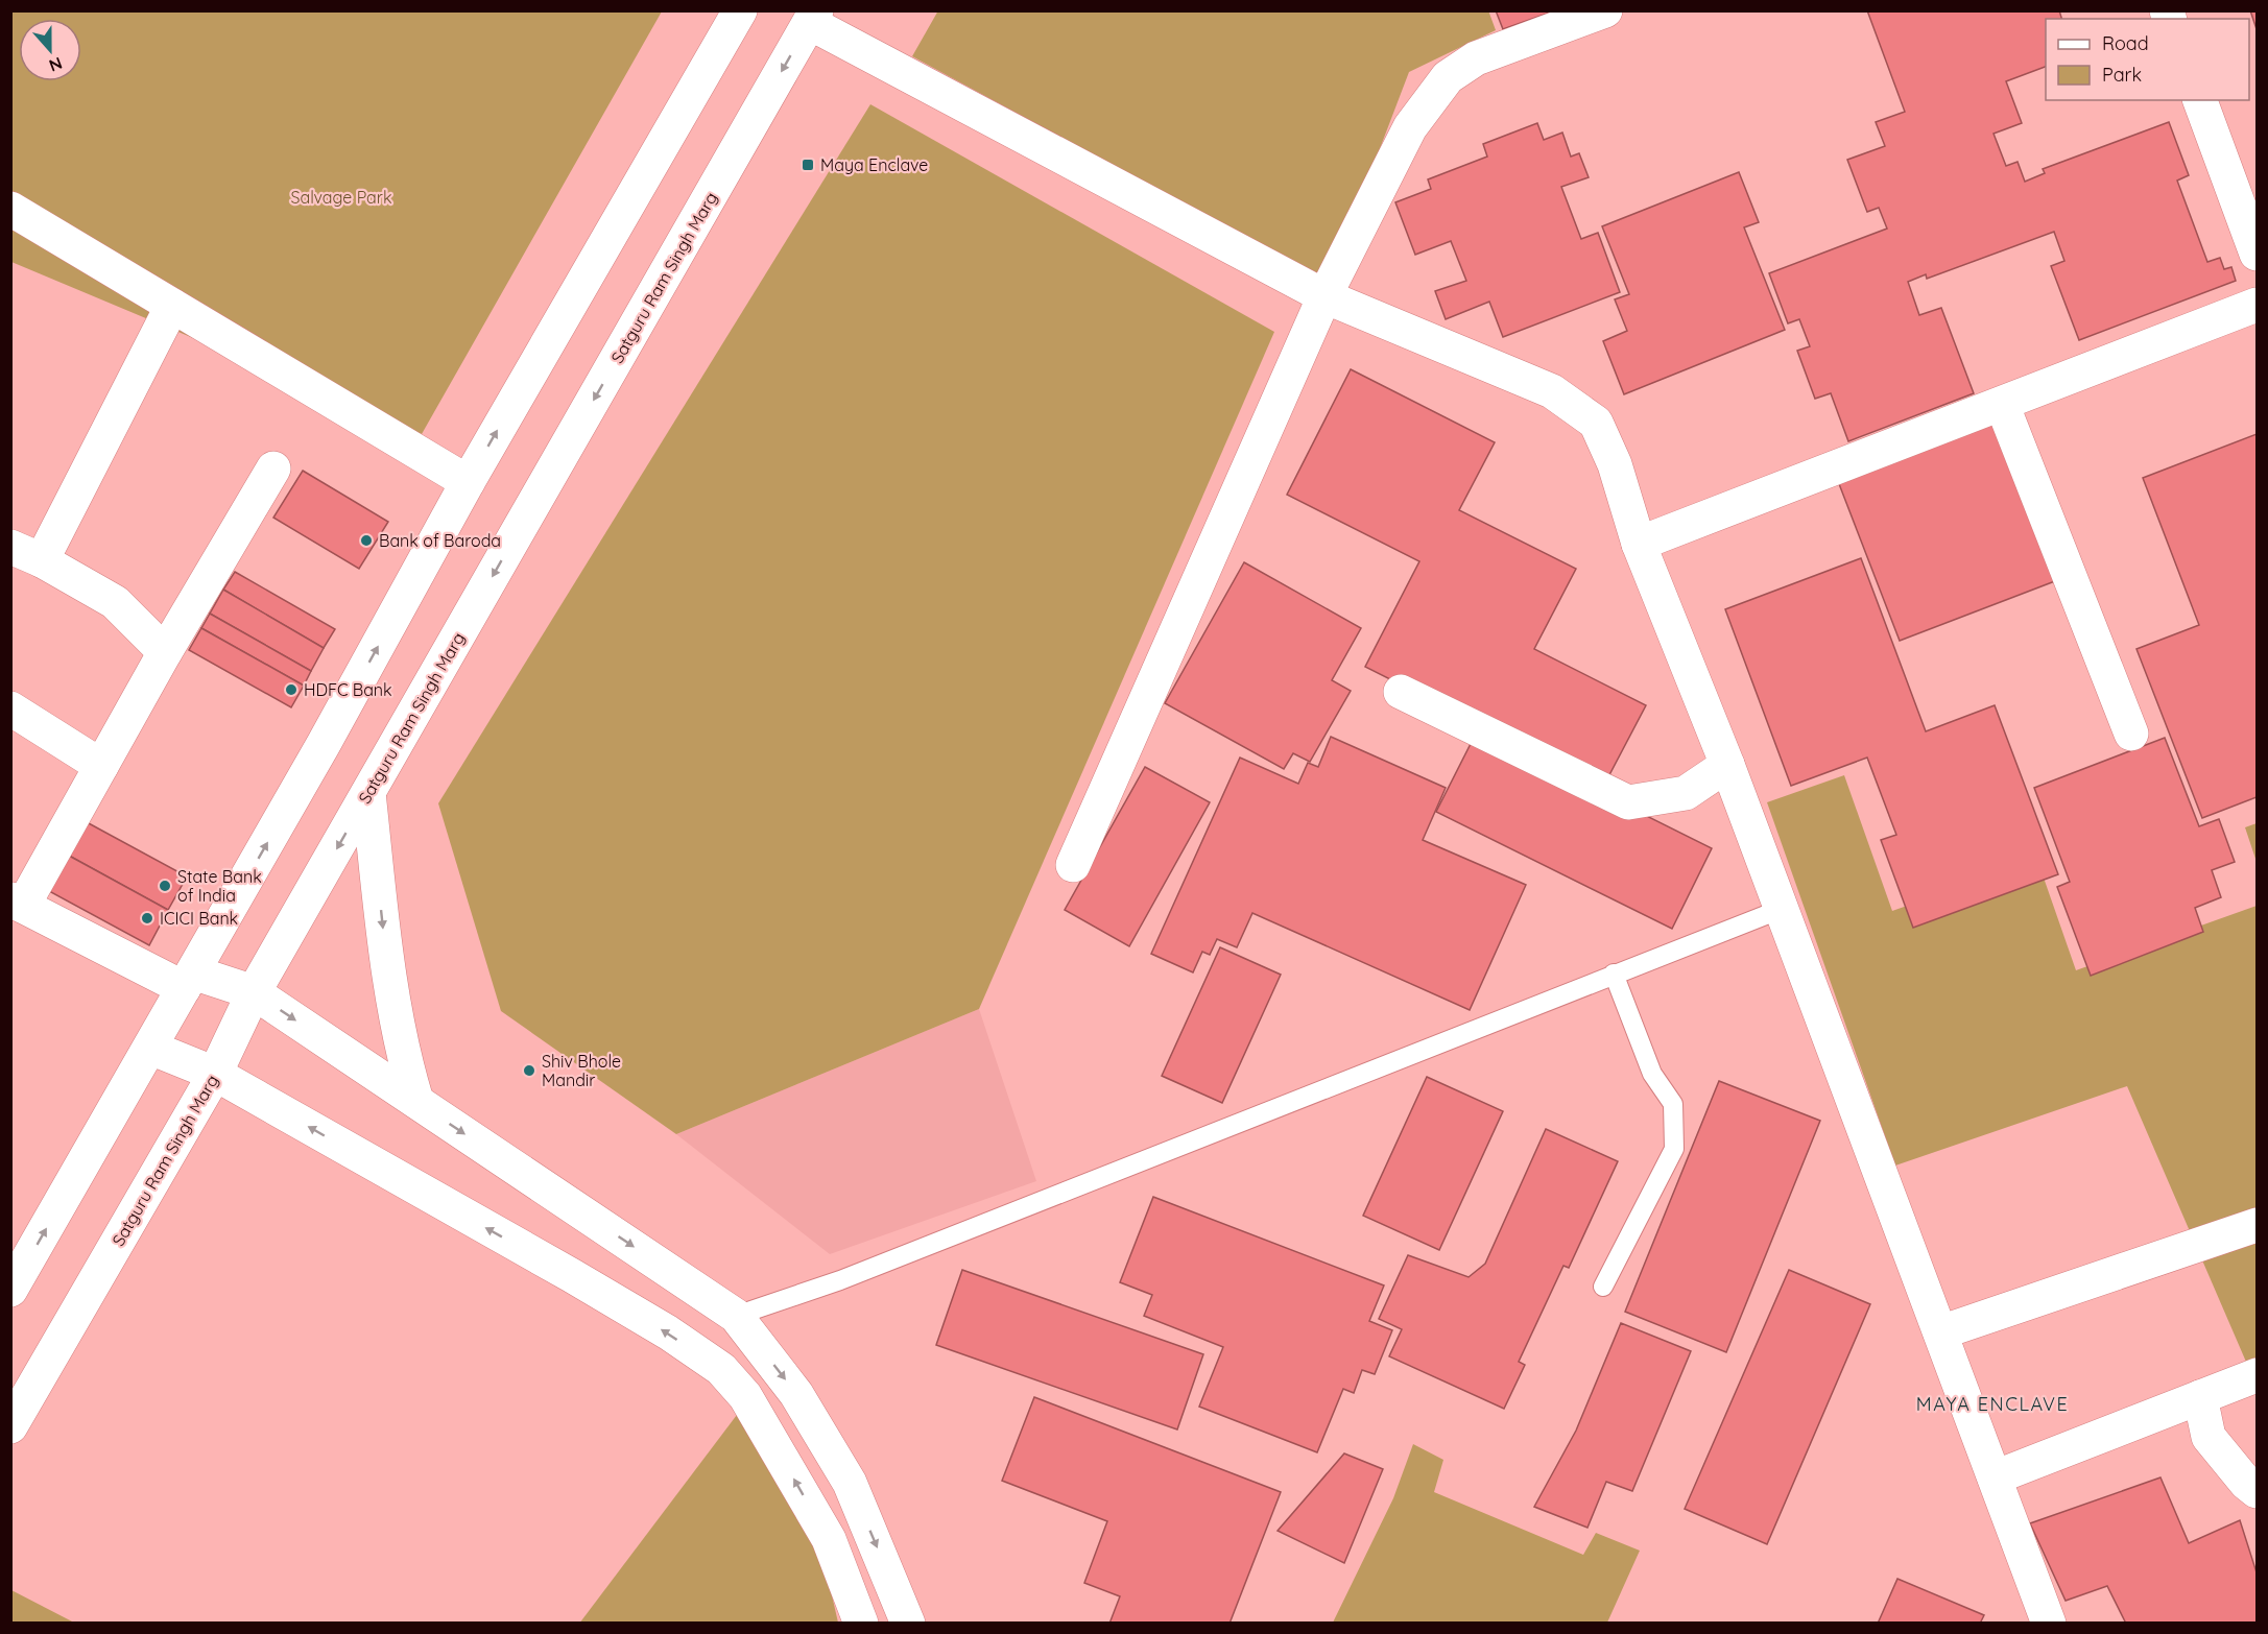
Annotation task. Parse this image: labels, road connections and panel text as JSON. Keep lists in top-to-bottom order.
{
  "streets": {
    "street": ["Satguru Ram Singh Marg"]
  },
  "districts": ["MAYA ENCLAVE"],
  "parks": ["Salvage Park"],
  "places": {
    "transit": ["Maya Enclave"],
    "other": [
      "Bank of Baroda",
      "HDFC Bank",
      "State Bank of India",
      "ICICI Bank",
      "Shiv Bhole Mandir"
    ]
  },
  "legend": ["Road", "Park"],
  "north": "bottom"
}
